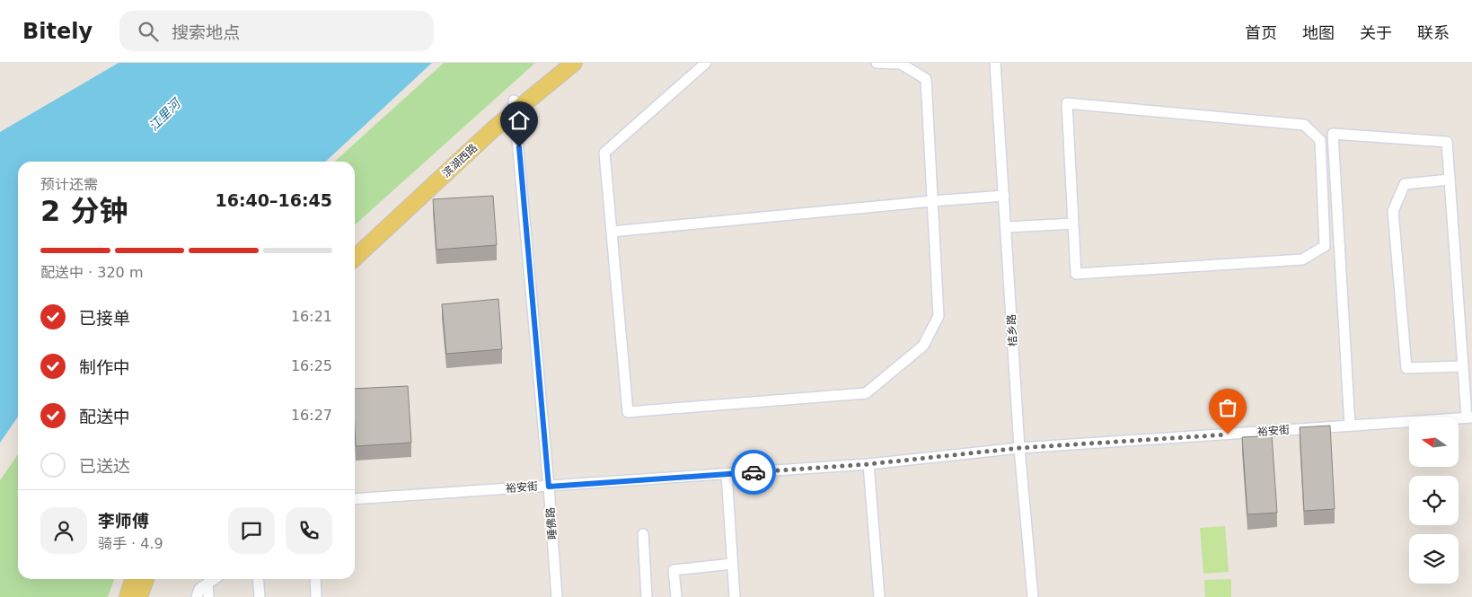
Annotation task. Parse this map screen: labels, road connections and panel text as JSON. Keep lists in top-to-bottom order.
{
  "streets": {
    "main road": ["滨湖西路"],
    "street": ["桔乡路", "裕安街", "睡佛路"]
  },
  "crossings": [
    ["滨湖西路", "睡佛路"],
    ["桔乡路", "裕安街"],
    ["裕安街", "睡佛路"]
  ],
  "water": ["江里河"],
  "north": "left",
  "page": {
    "header": "Bitely",
    "search": "搜索地点",
    "nav": [
      "首页",
      "地图",
      "关于",
      "联系"
    ],
    "heading": ["2 分钟", "预计还需", "16:40–16:45"],
    "panel": ["李师傅", "骑手 · 4.9"],
    "bar": "配送中 · 320 m",
    "list": [
      ["已接单", "16:21"],
      ["制作中", "16:25"],
      ["配送中", "16:27"],
      "已送达"
    ]
  }
}
